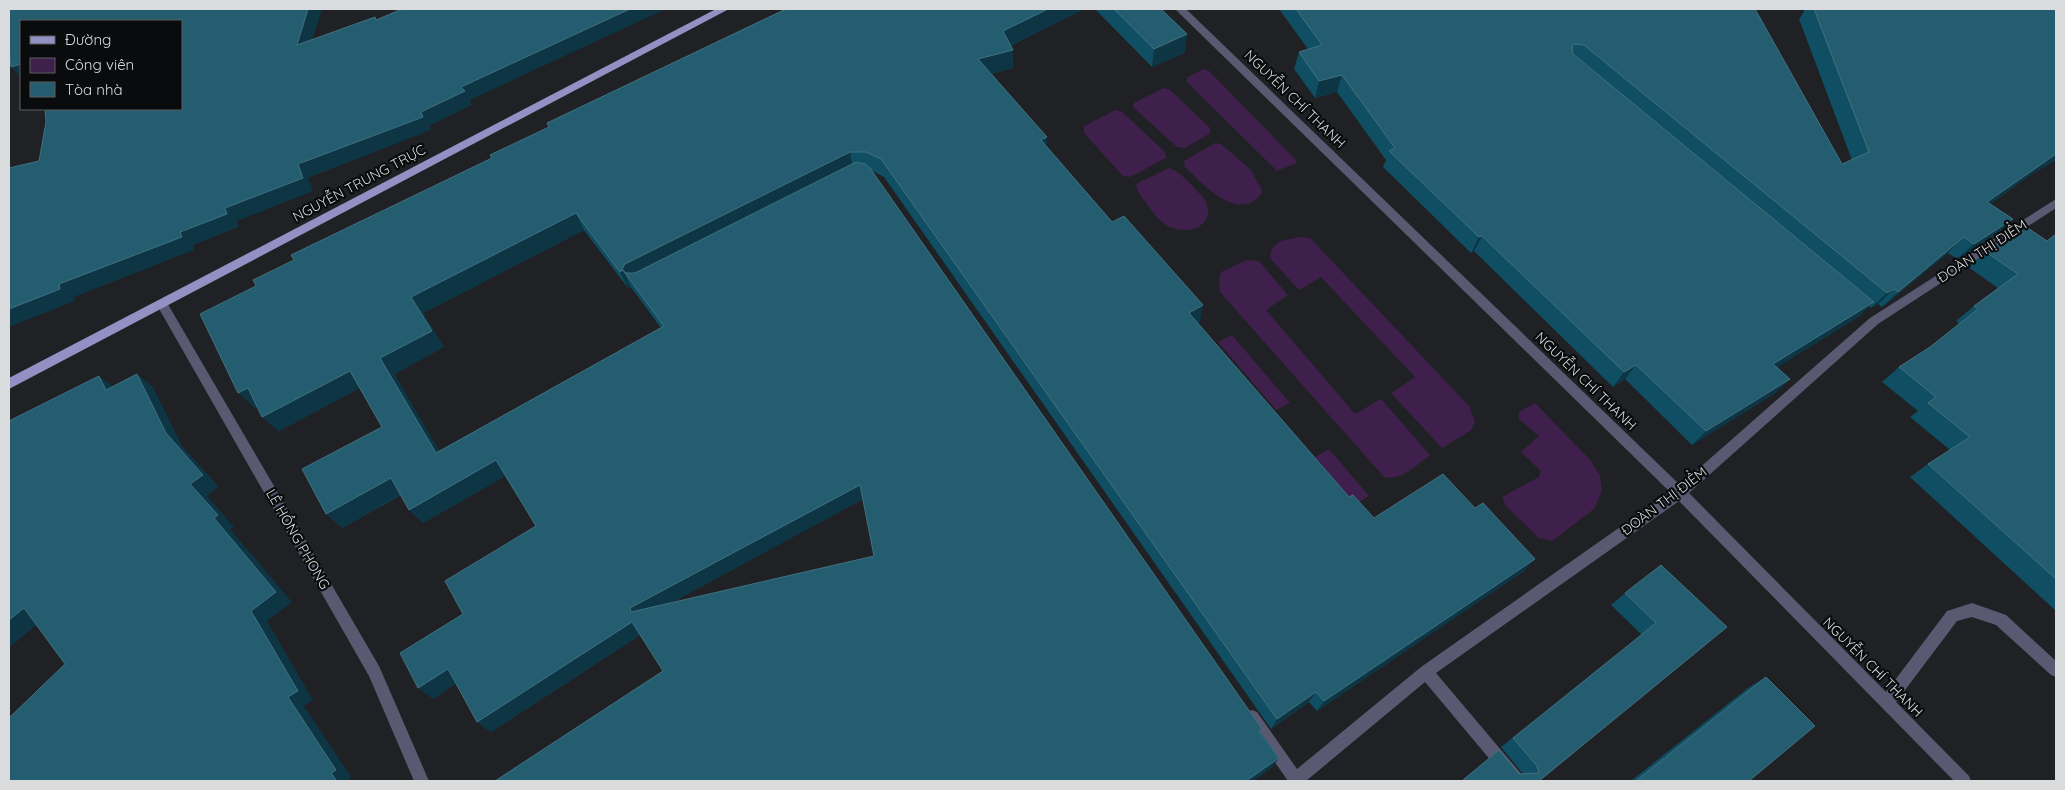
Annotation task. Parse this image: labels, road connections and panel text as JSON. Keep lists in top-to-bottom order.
{
  "streets": {
    "main road": ["NGUYỄN TRUNG TRỰC"],
    "street": ["NGUYỄN CHÍ THANH", "ĐOÀN THỊ ĐIỂM", "LÊ HỒNG PHONG"]
  },
  "crossings": [
    ["NGUYỄN CHÍ THANH", "ĐOÀN THỊ ĐIỂM"],
    ["NGUYỄN TRUNG TRỰC", "LÊ HỒNG PHONG"]
  ],
  "legend": ["Đường", "Công viên", "Tòa nhà"]
}
